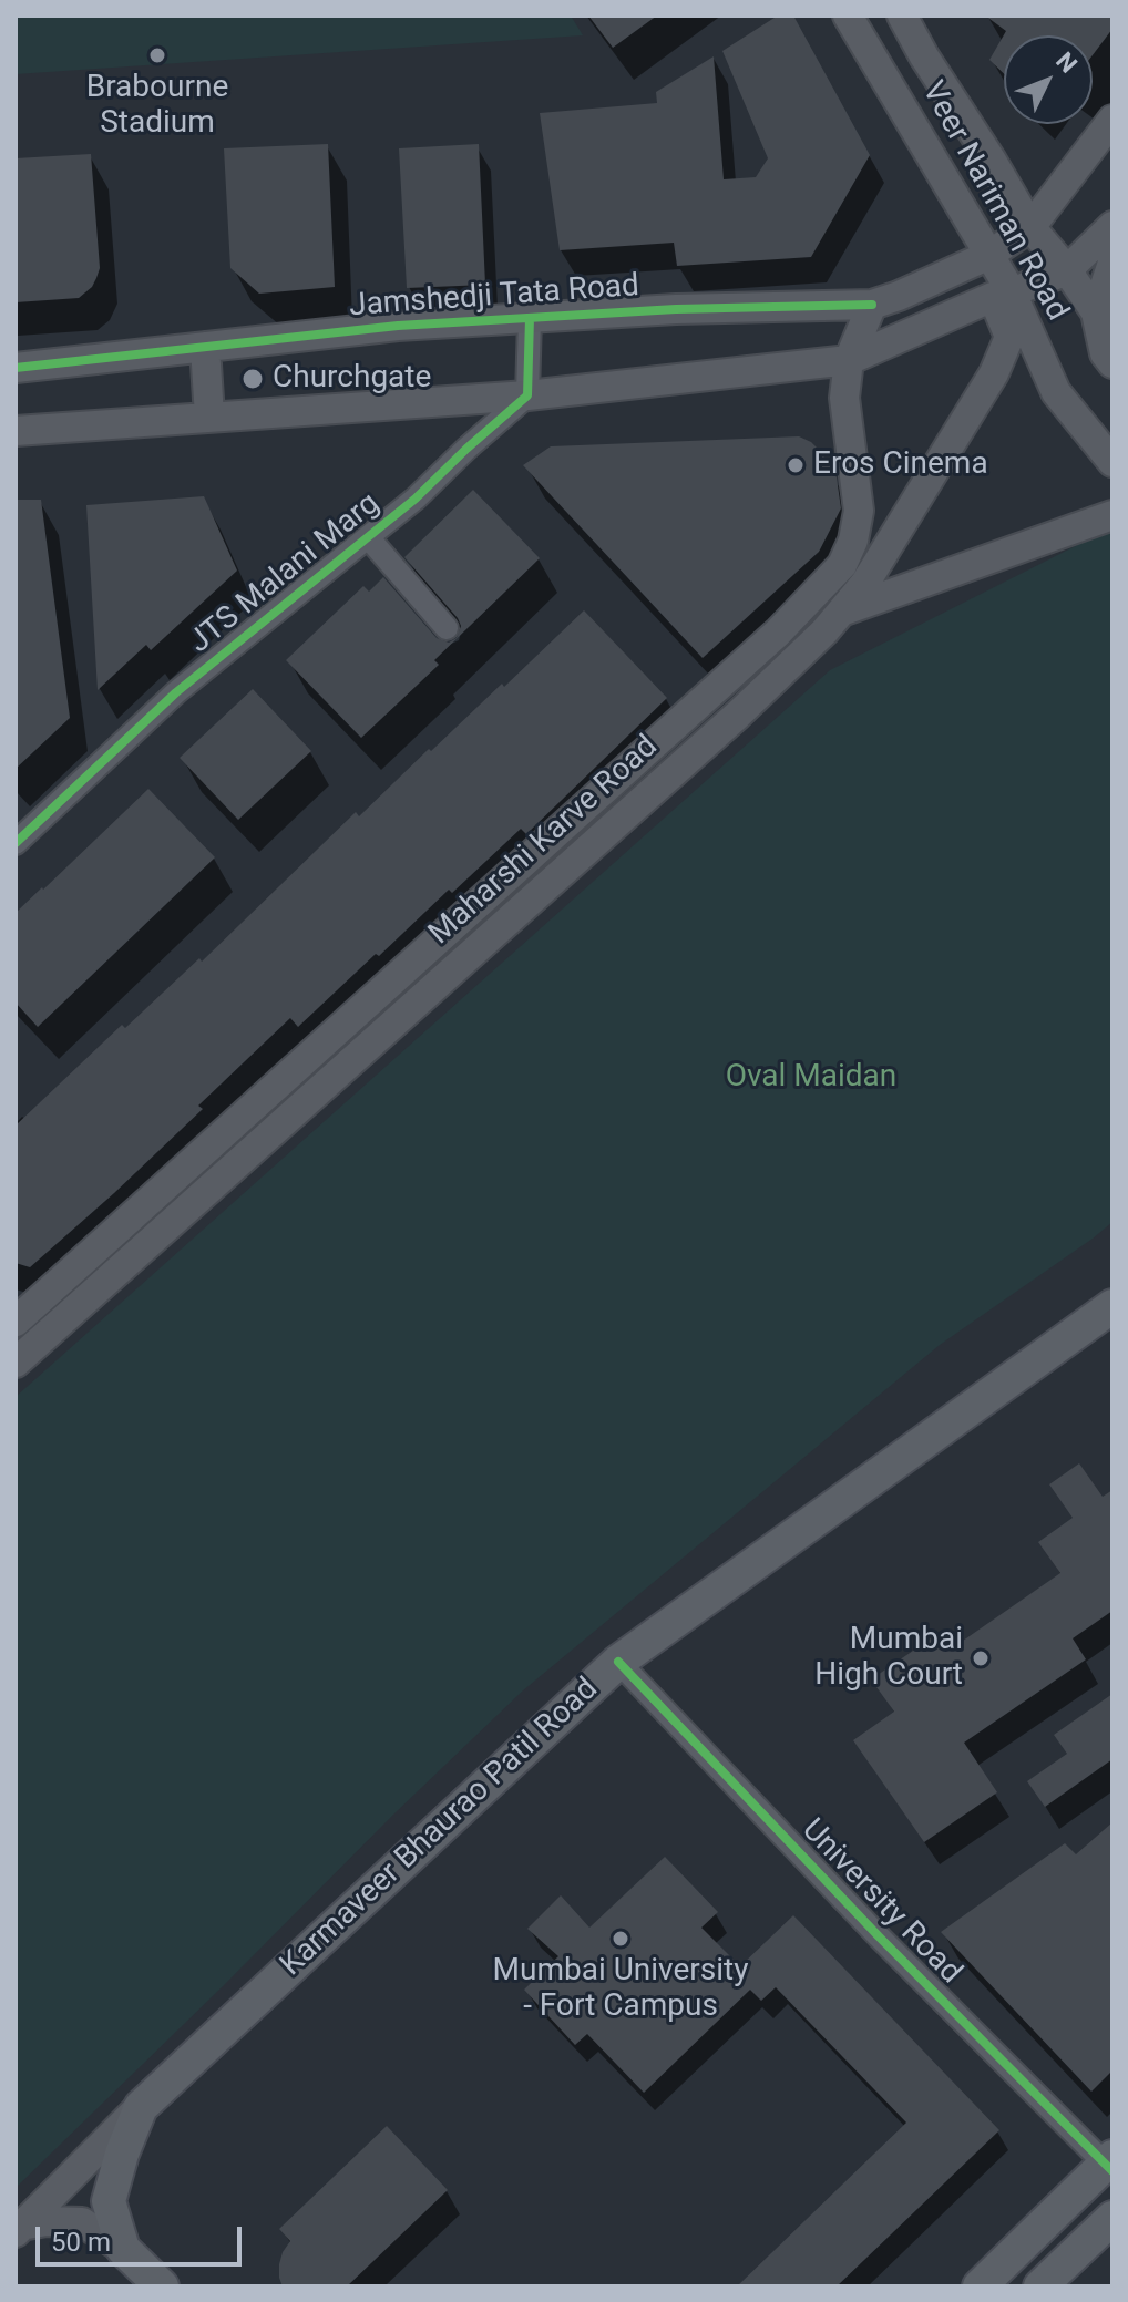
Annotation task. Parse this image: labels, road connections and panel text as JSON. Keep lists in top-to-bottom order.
{
  "streets": {
    "main road": [
      "Veer Nariman Road",
      "Jamshedji Tata Road",
      "Maharshi Karve Road",
      "Karmaveer Bhaurao Patil Road"
    ],
    "street": ["JTS Malani Marg", "University Road"]
  },
  "crossings": [
    ["Veer Nariman Road", "Jamshedji Tata Road"],
    ["Veer Nariman Road", "Maharshi Karve Road"],
    ["Karmaveer Bhaurao Patil Road", "University Road"]
  ],
  "parks": ["Oval Maidan"],
  "places": [
    "Brabourne Stadium",
    "Churchgate",
    "Eros Cinema",
    "Mumbai High Court",
    "Mumbai University - Fort Campus"
  ],
  "scale_bar": "50 m",
  "north": "top right"
}
